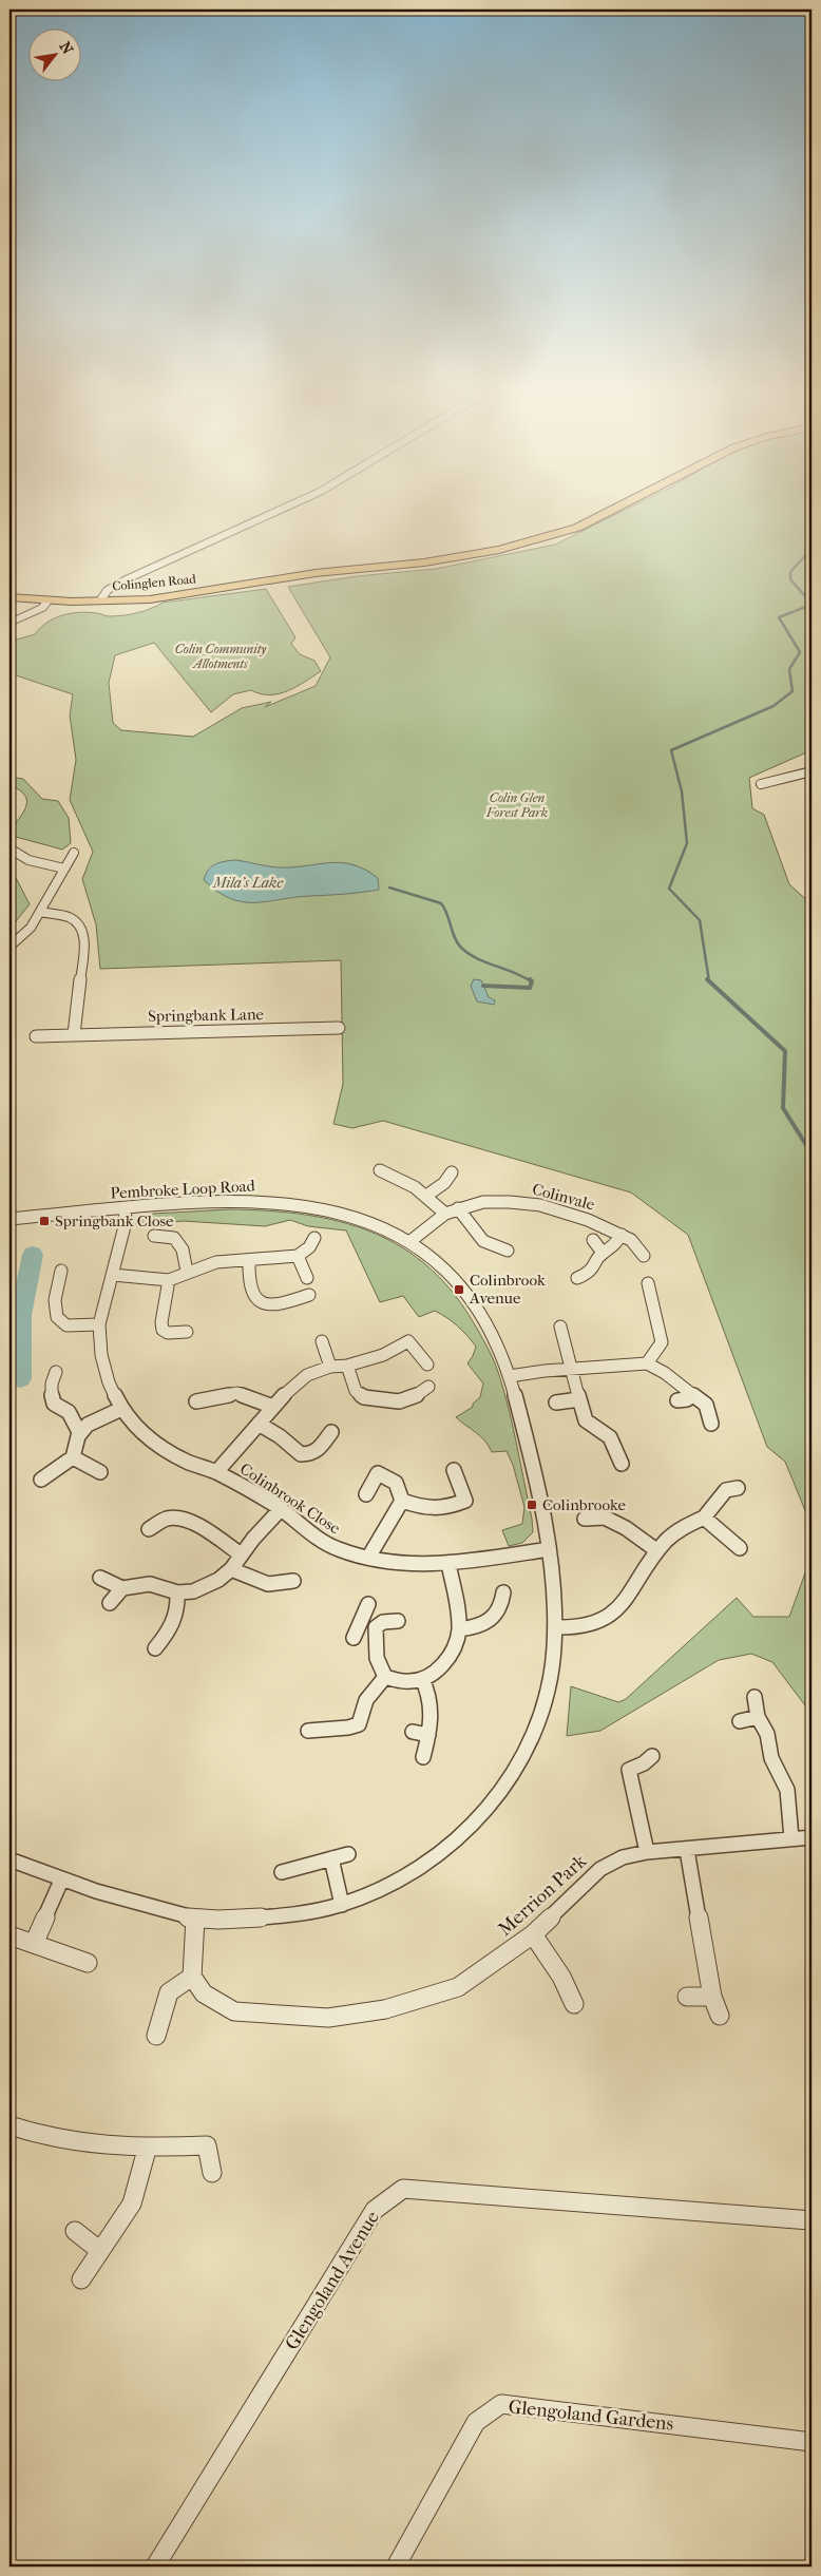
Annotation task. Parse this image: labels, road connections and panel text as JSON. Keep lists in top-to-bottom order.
{
  "streets": {
    "main road": ["Colinglen Road"],
    "street": [
      "Springbank Lane",
      "Pembroke Loop Road",
      "Colinvale",
      "Colinbrook Close",
      "Merrion Park",
      "Glengoland Avenue",
      "Glengoland Gardens"
    ]
  },
  "crossings": [
    ["Pembroke Loop Road", "Colinvale"],
    ["Pembroke Loop Road", "Colinbrook Close"]
  ],
  "water": ["Mila's Lake"],
  "parks": ["Colin Community Allotments", "Colin Glen Forest Park"],
  "places": {
    "transit": ["Springbank Close", "Colinbrook Avenue", "Colinbrooke"]
  },
  "north": "top right"
}
